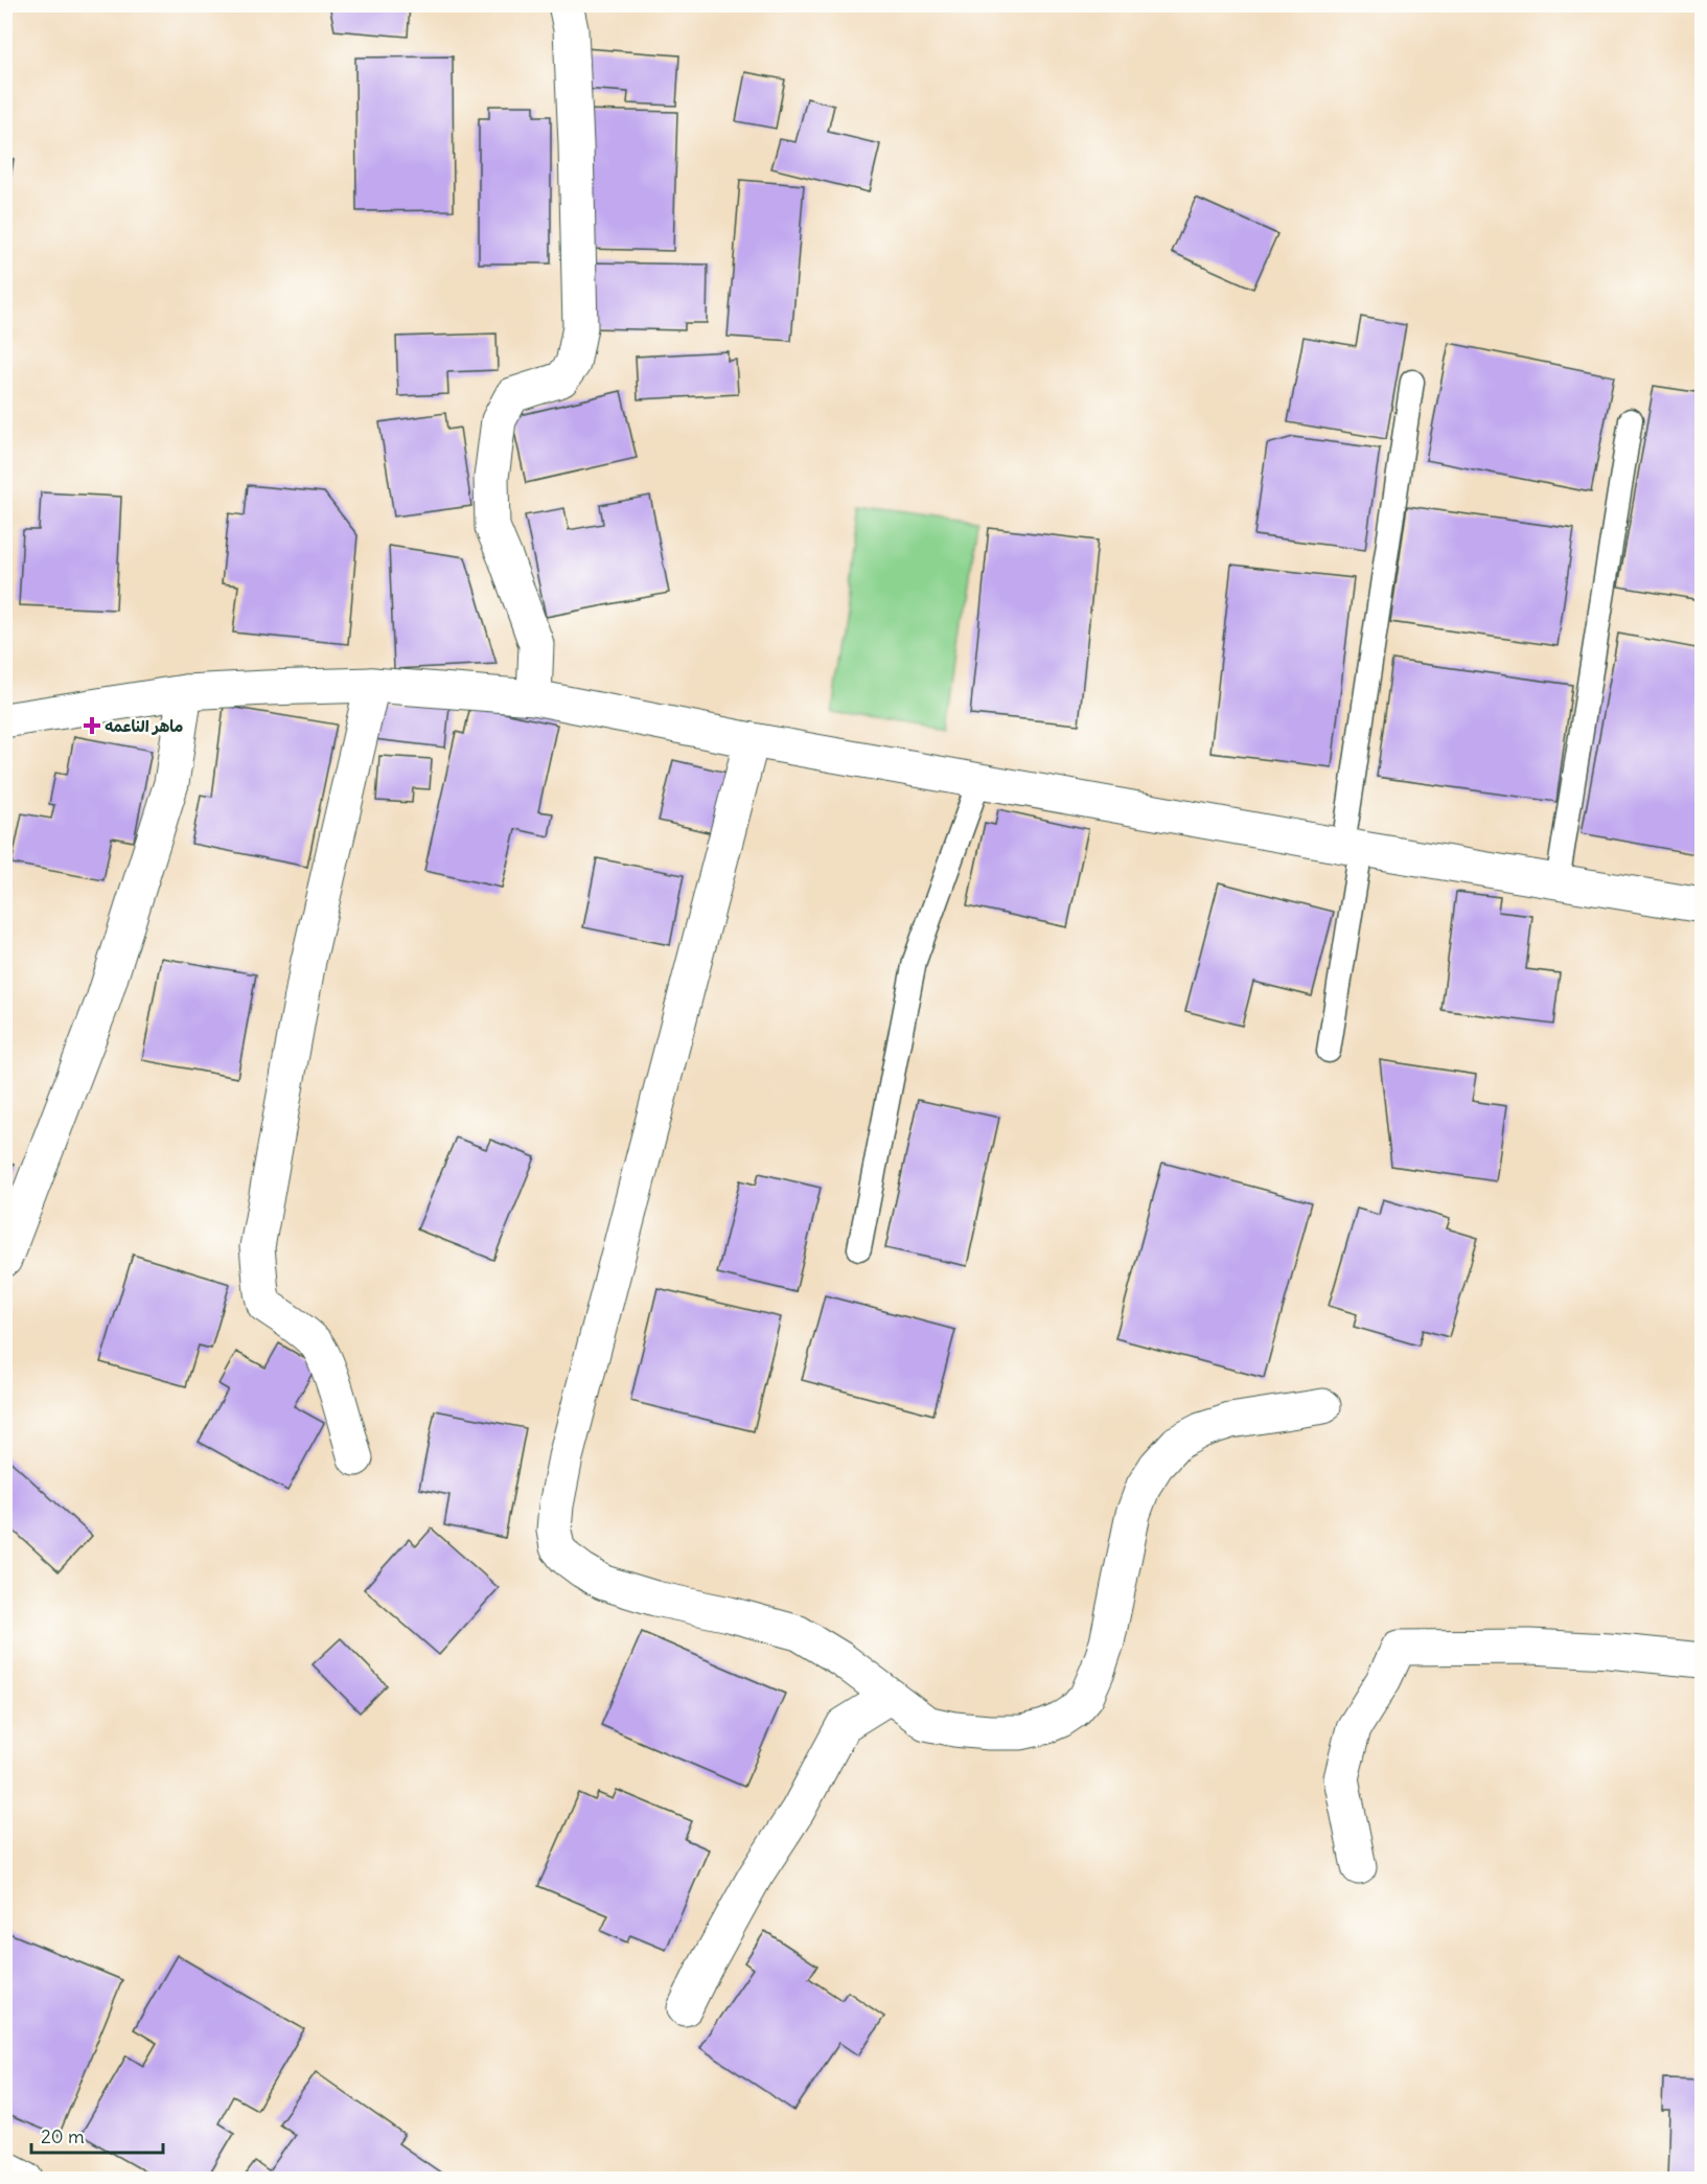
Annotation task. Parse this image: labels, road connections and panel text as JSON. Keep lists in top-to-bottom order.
{
  "places": {
    "health": ["ماهر الناعمه"]
  },
  "scale_bar": "20 m"
}
